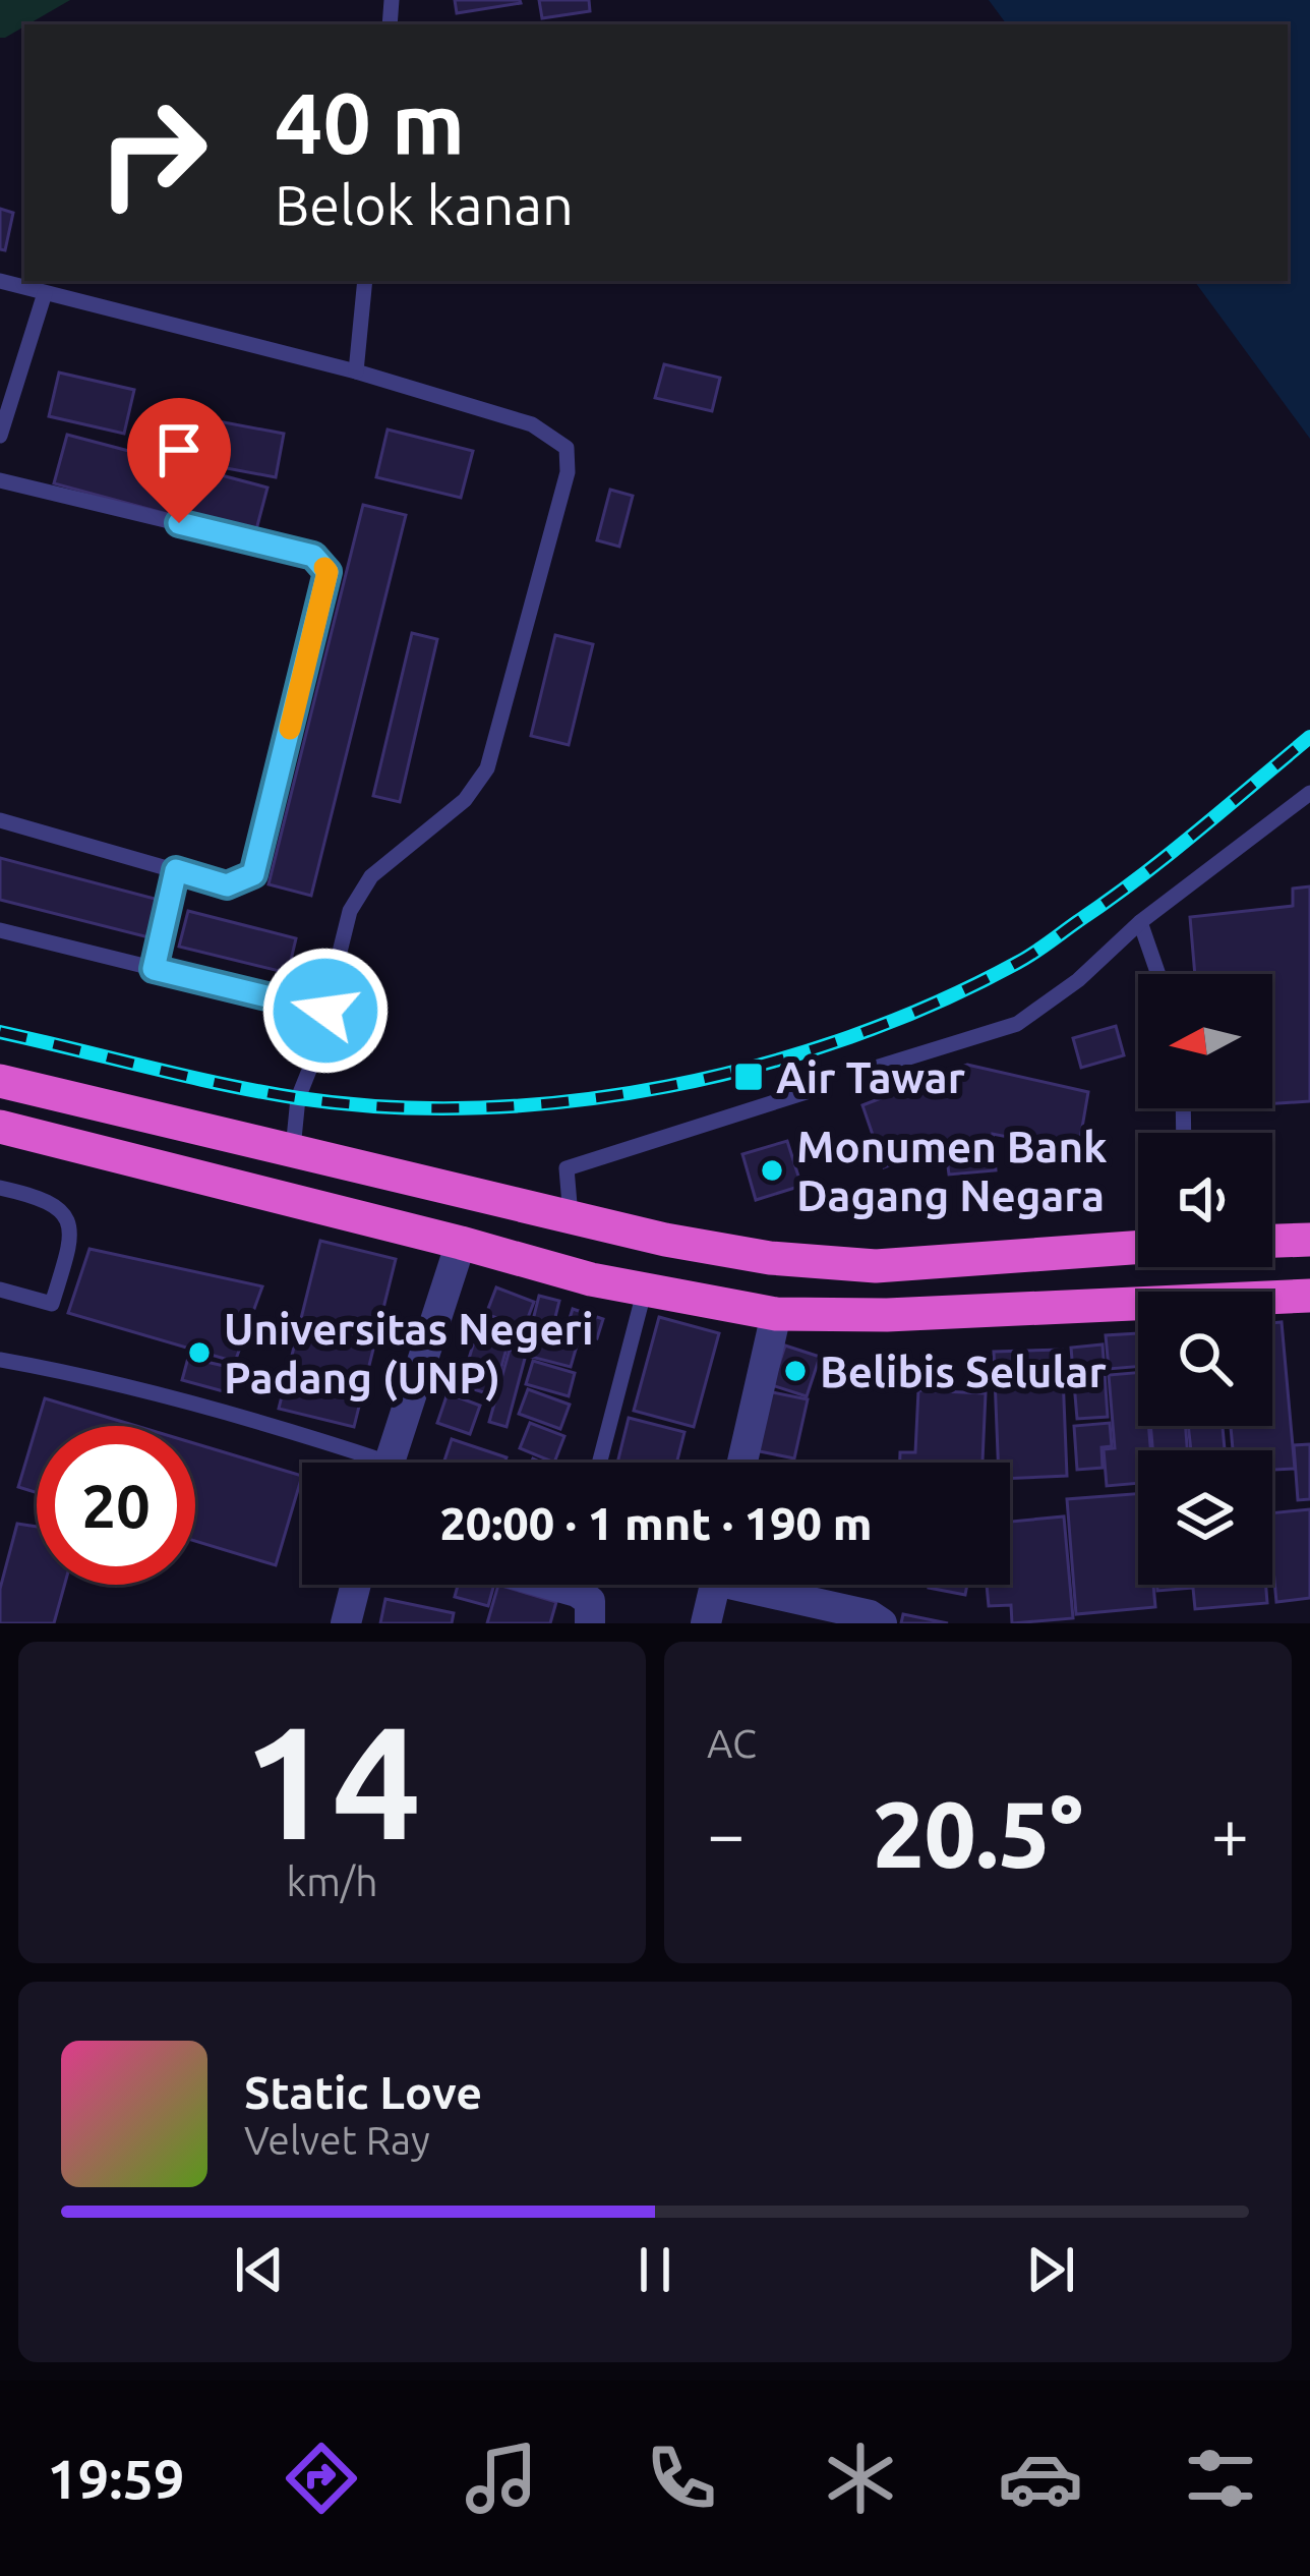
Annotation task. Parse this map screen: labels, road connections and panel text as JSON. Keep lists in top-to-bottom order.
{
  "places": {
    "transit": ["Air Tawar"],
    "other": ["Monumen Bank Dagang Negara", "Universitas Negeri Padang (UNP)", "Belibis Selular"]
  },
  "north": "left",
  "page": {
    "turn": ["40 m", "Belok kanan"],
    "limit": "20",
    "trip": "20:00 · 1 mnt · 190 m",
    "tile": [
      ["14", "km/h"],
      "AC"
    ],
    "heat": ["−", "20.5°", "+"],
    "song": ["Static Love", "Velvet Ray"],
    "tabs": "19:59"
  }
}
